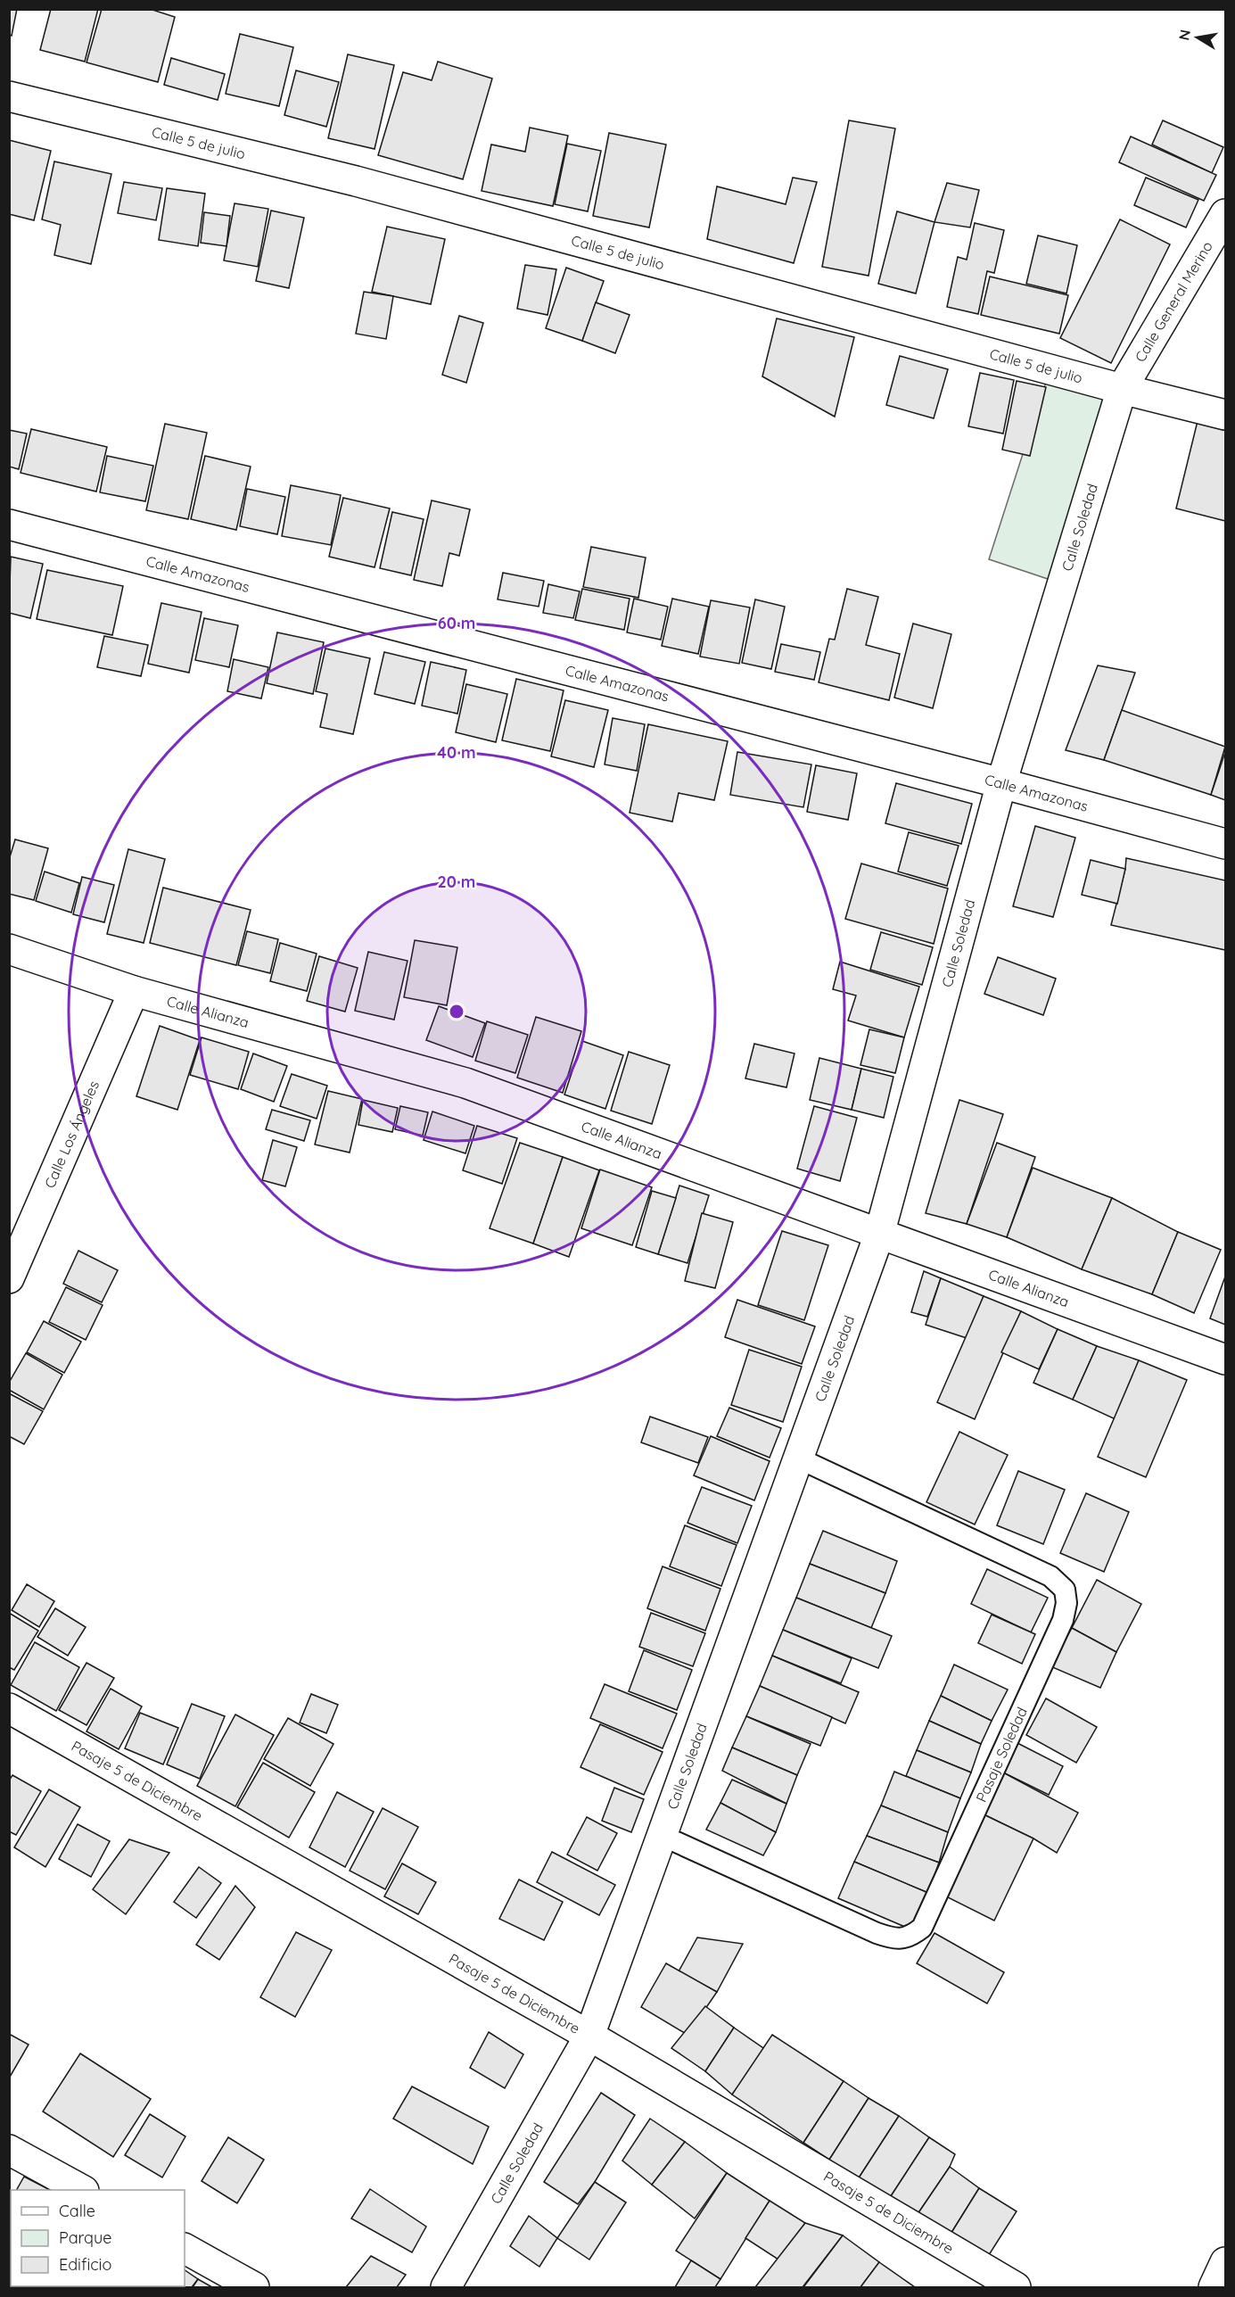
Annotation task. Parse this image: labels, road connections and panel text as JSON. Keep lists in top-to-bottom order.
{
  "streets": {
    "street": [
      "Calle 5 de julio",
      "Calle General Merino",
      "Calle Soledad",
      "Calle Amazonas",
      "Calle Alianza",
      "Calle Los Ángeles",
      "Pasaje 5 de Diciembre"
    ],
    "lane": ["Pasaje Soledad"]
  },
  "crossings": [
    ["Calle 5 de julio", "Calle General Merino"],
    ["Calle 5 de julio", "Calle Soledad"],
    ["Calle General Merino", "Calle Soledad"],
    ["Calle Soledad", "Calle Amazonas"],
    ["Calle Soledad", "Calle Alianza"],
    ["Calle Soledad", "Pasaje Soledad"],
    ["Calle Soledad", "Pasaje 5 de Diciembre"],
    ["Calle Alianza", "Calle Los Ángeles"]
  ],
  "legend": ["Calle", "Parque", "Edificio"],
  "north": "left",
  "rings": ["60 m", "40 m", "20 m"]
}
